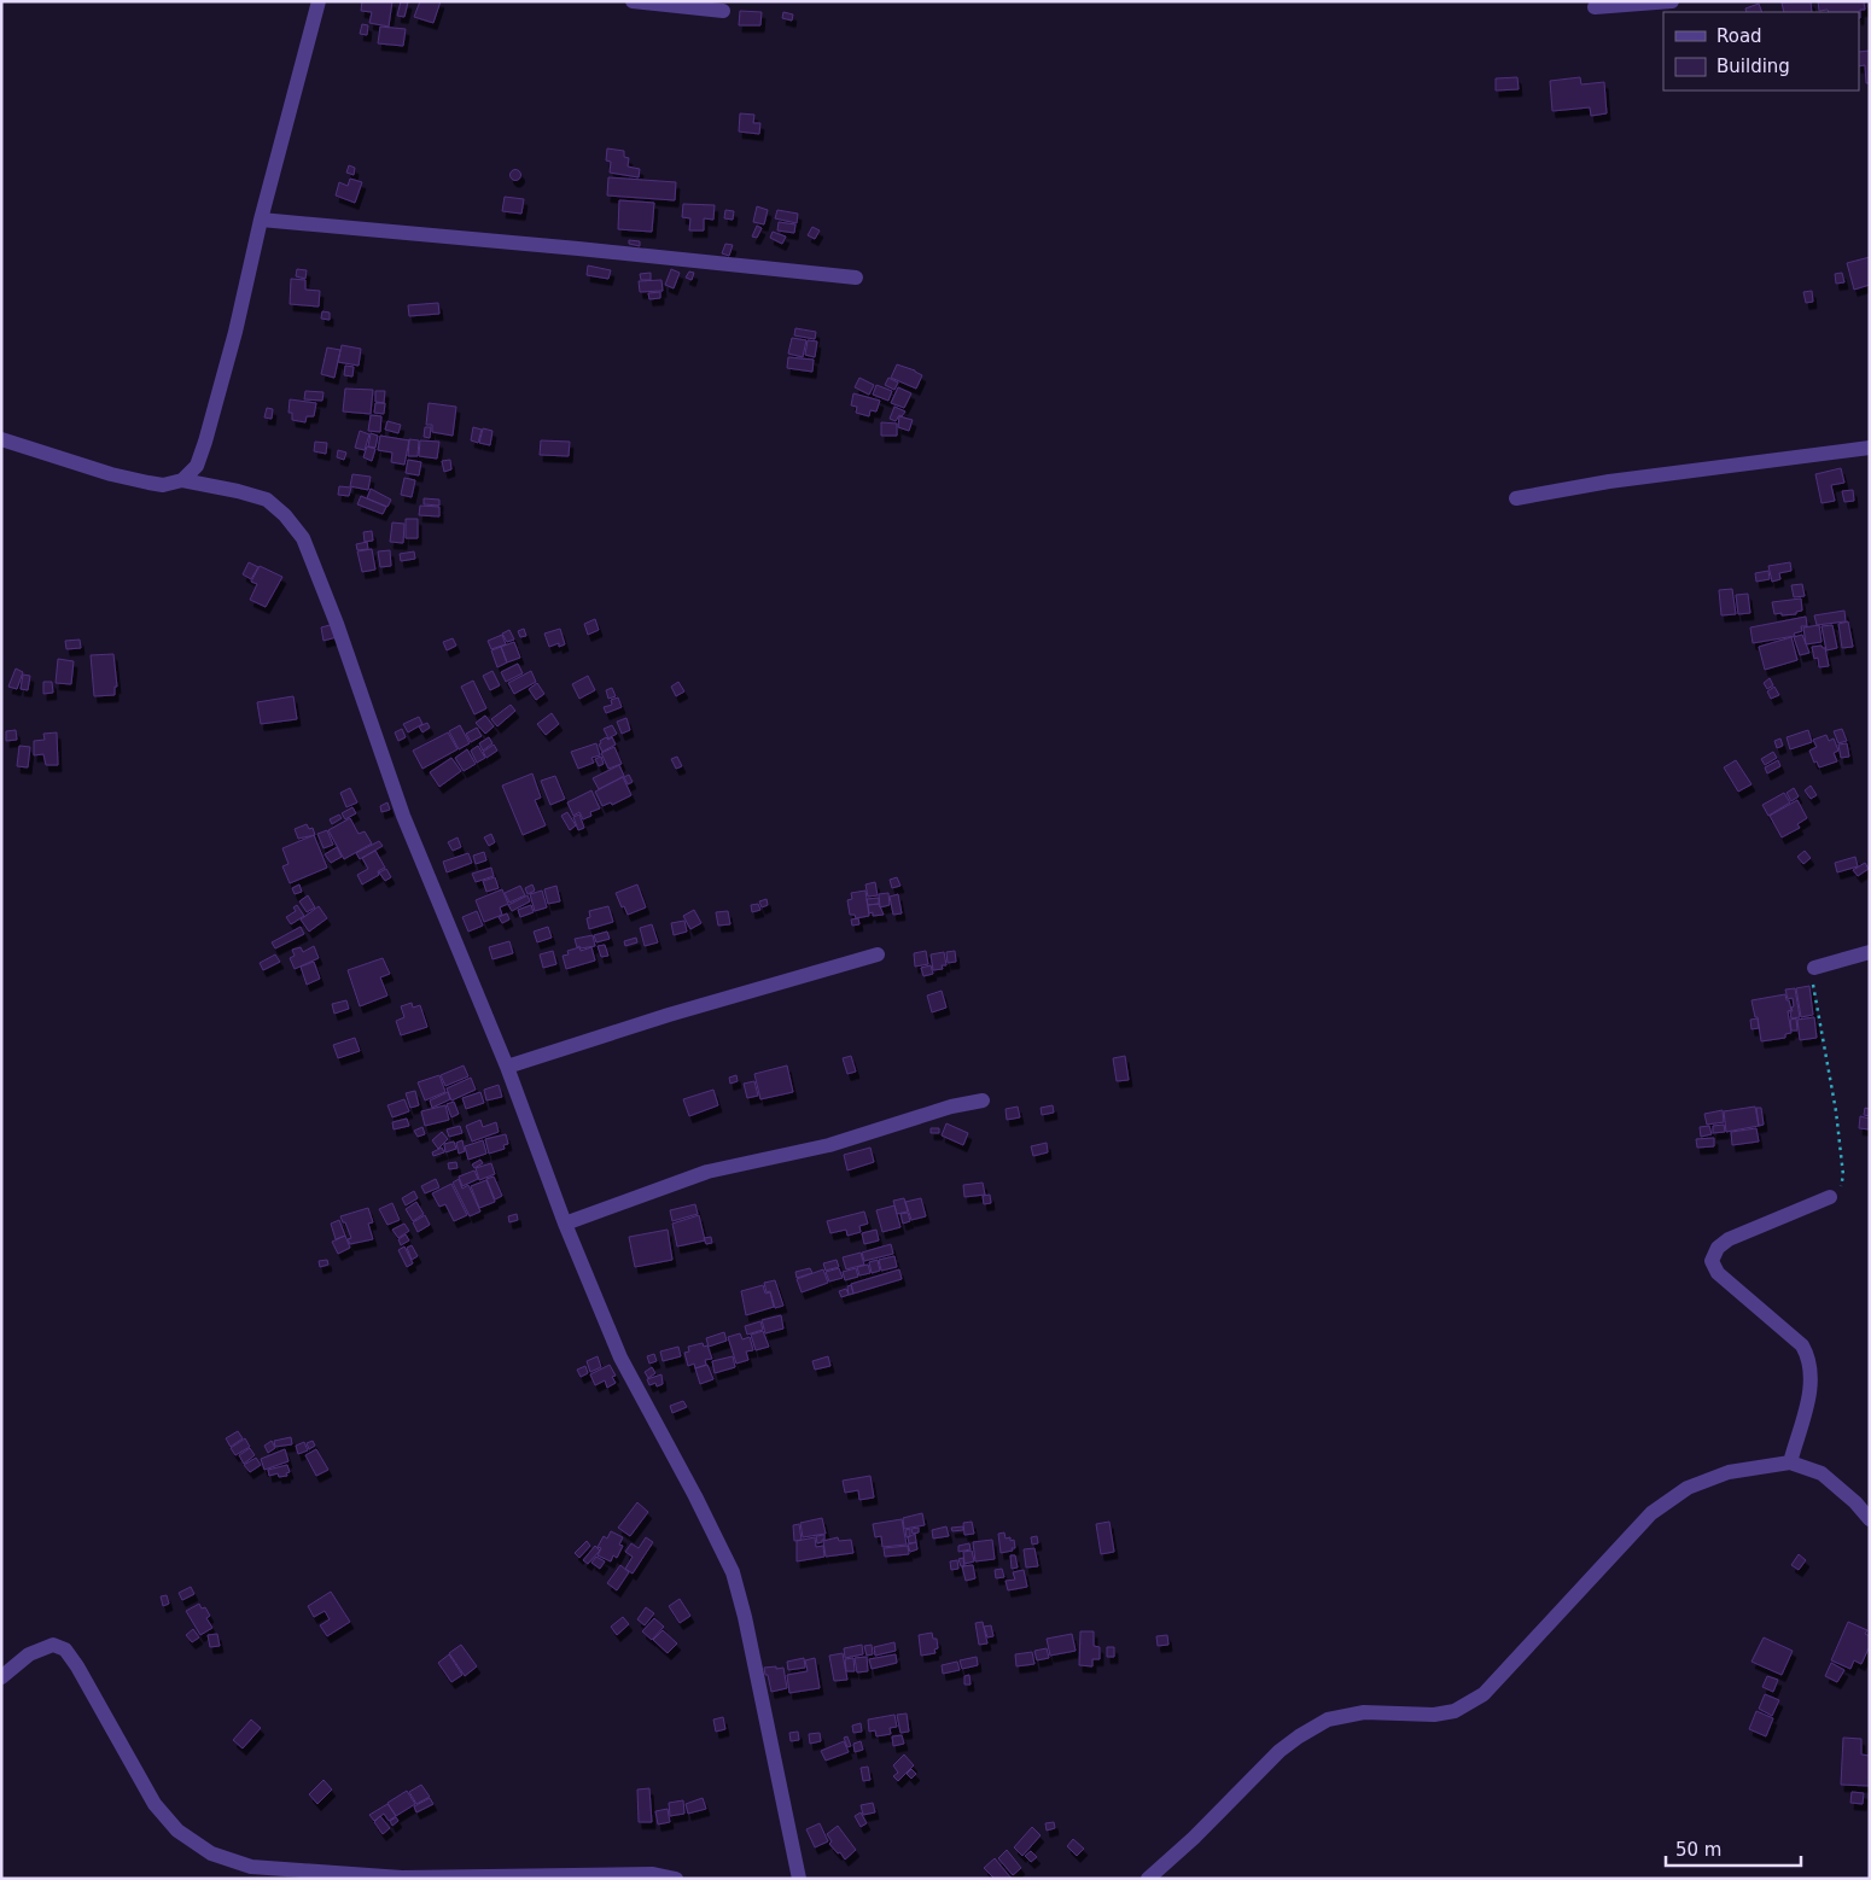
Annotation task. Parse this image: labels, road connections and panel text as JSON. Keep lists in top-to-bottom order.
{
  "legend": ["Road", "Building"],
  "scale_bar": "50 m"
}
